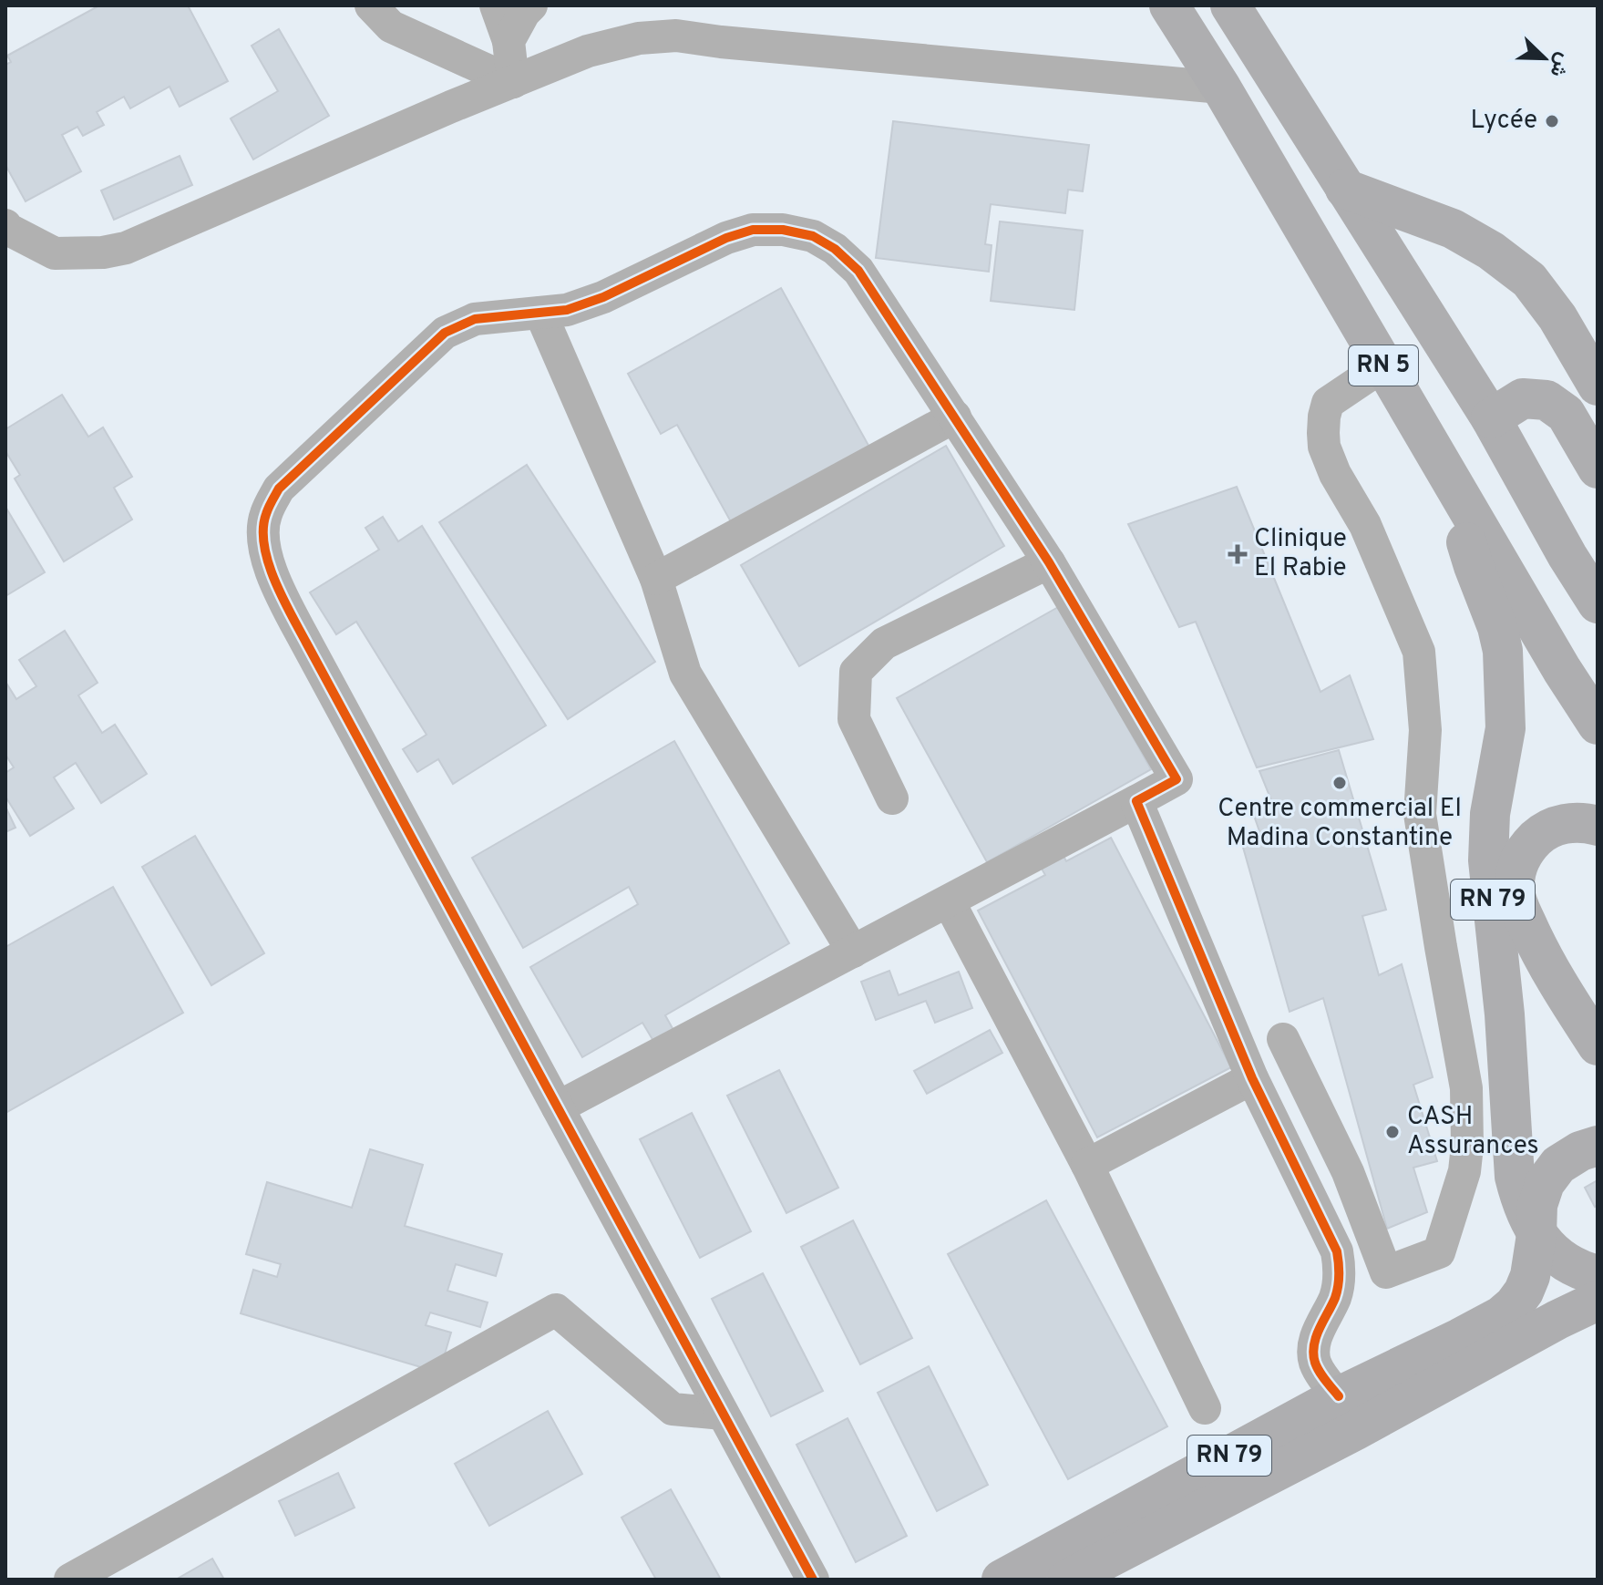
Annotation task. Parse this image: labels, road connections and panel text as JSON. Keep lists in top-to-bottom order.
{
  "streets": {
    "highway": ["RN 5", "RN 79"]
  },
  "crossings": [
    ["RN 5", "RN 79"]
  ],
  "places": {
    "other": ["Lycée", "Centre commercial El Madina Constantine", "CASH Assurances"],
    "health": ["Clinique El Rabie"]
  },
  "north": "bottom right"
}
